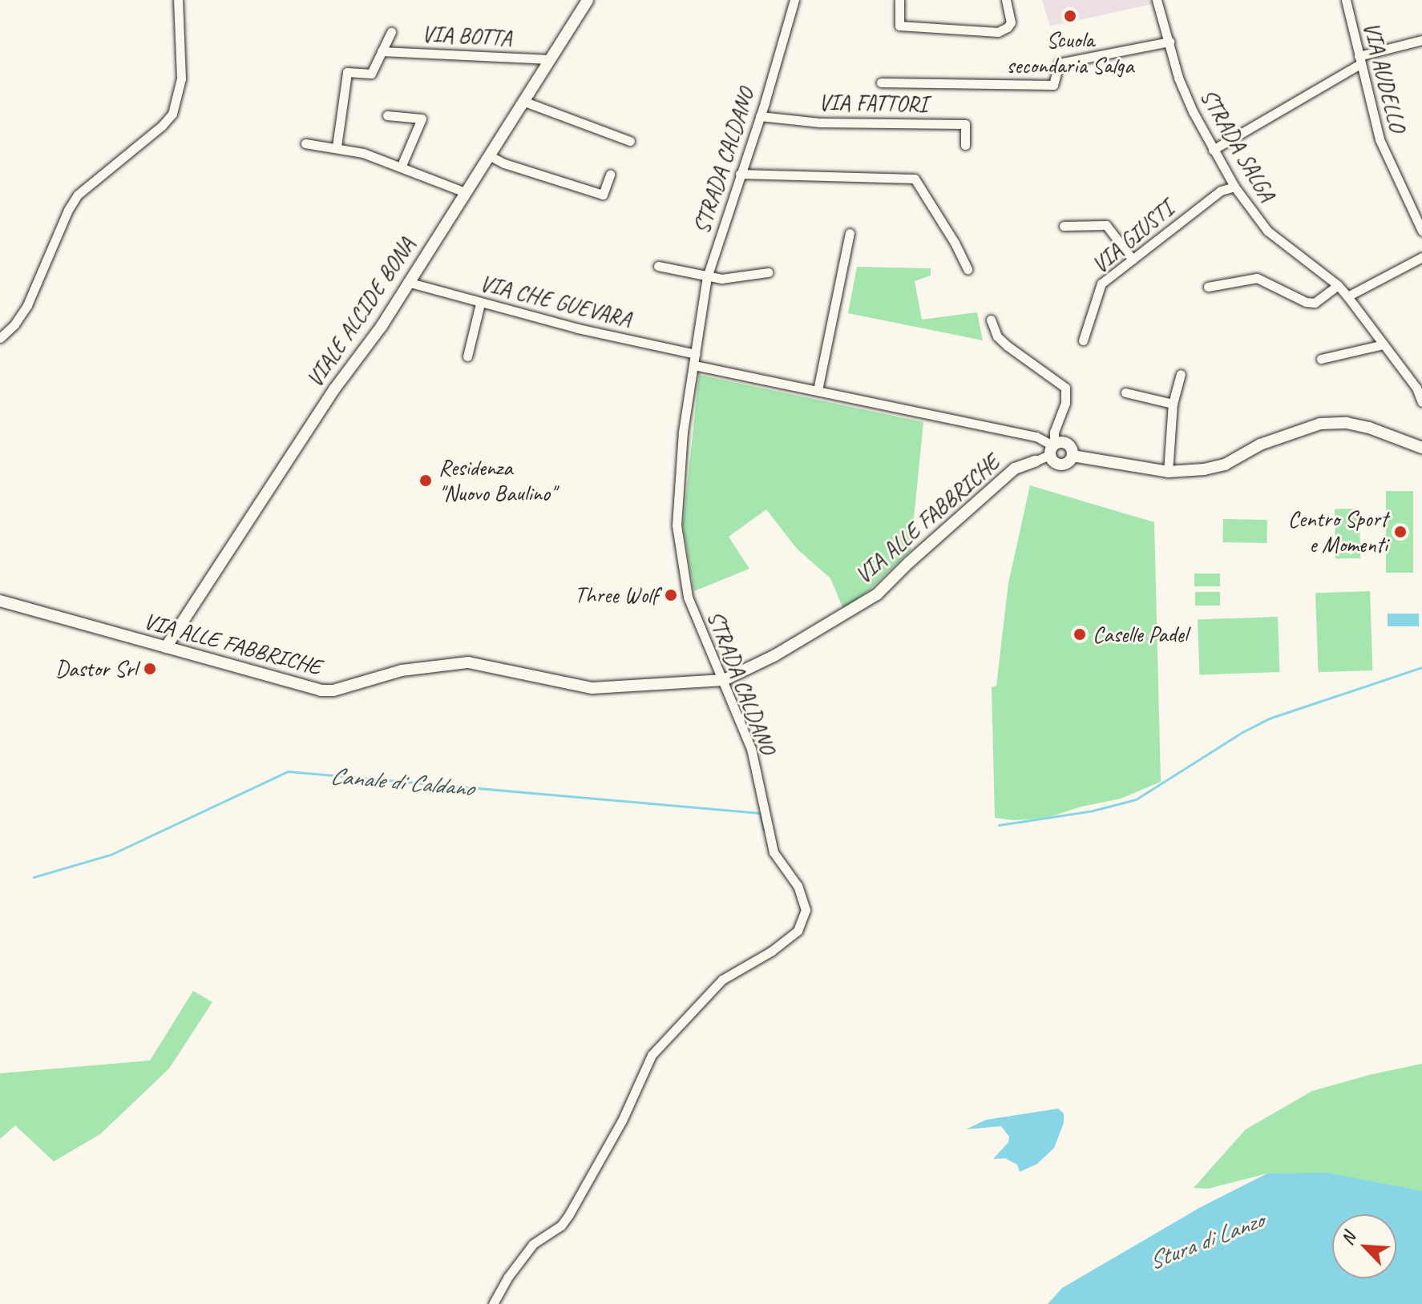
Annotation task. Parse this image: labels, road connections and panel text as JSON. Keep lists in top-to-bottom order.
{
  "streets": {
    "street": [
      "VIA BOTTA",
      "VIA AUDELLO",
      "VIA FATTORI",
      "STRADA SALGA",
      "STRADA CALDANO",
      "VIA GIUSTI",
      "VIA CHE GUEVARA",
      "VIALE ALCIDE BONA",
      "VIA ALLE FABBRICHE"
    ]
  },
  "crossings": [
    ["VIA BOTTA", "VIALE ALCIDE BONA"],
    ["VIA FATTORI", "STRADA CALDANO"],
    ["STRADA SALGA", "VIA GIUSTI"],
    ["STRADA CALDANO", "VIA CHE GUEVARA"],
    ["STRADA CALDANO", "VIA ALLE FABBRICHE"],
    ["VIA CHE GUEVARA", "VIALE ALCIDE BONA"],
    ["VIALE ALCIDE BONA", "VIA ALLE FABBRICHE"]
  ],
  "water": ["Canale di Caldano", "Stura di Lanzo"],
  "places": [
    "Scuola secondaria Salga",
    "Residenza \"Nuovo Baulino\"",
    "Centro Sport e Momenti",
    "Three Wolf",
    "Caselle Padel",
    "Dastor Srl"
  ],
  "north": "top left"
}
